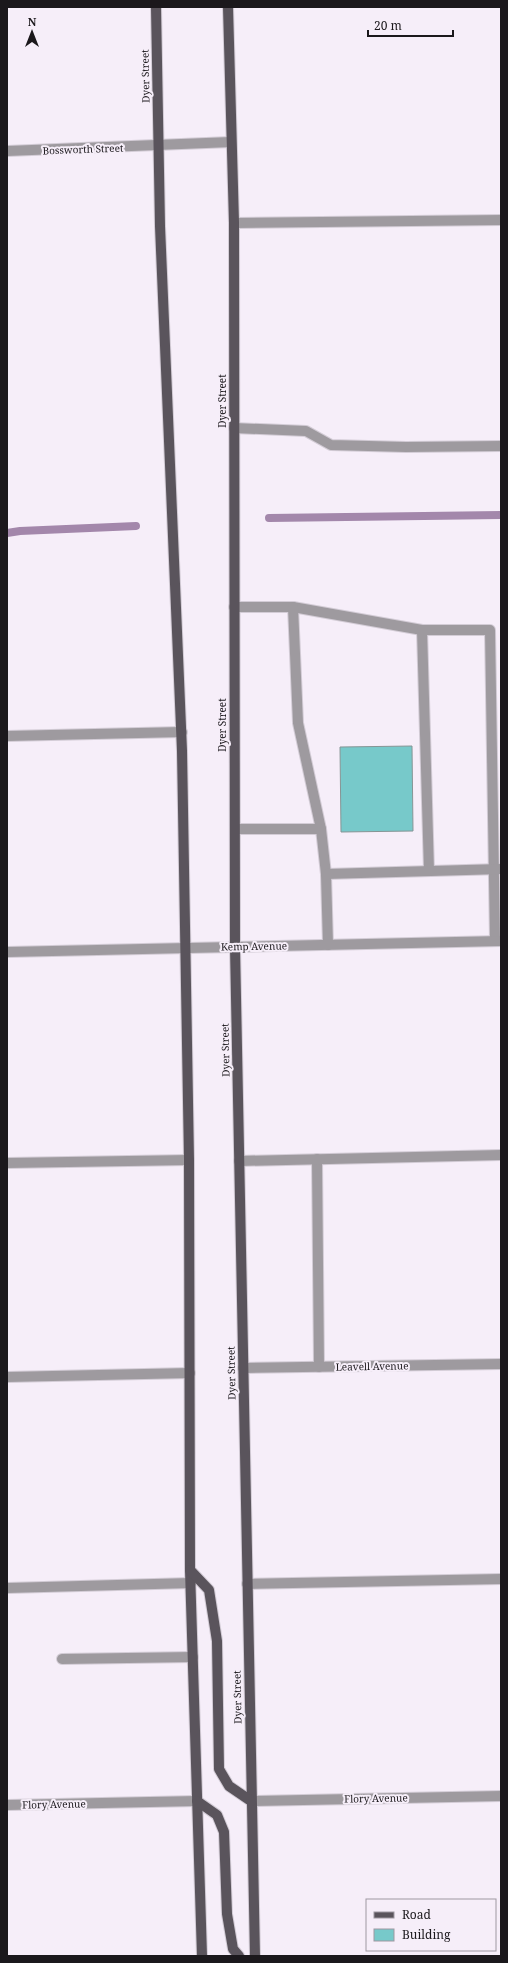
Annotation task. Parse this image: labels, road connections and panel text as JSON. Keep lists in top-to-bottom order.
{
  "streets": {
    "main road": ["Dyer Street"],
    "street": [
      "Bossworth Street",
      "Kemp Avenue",
      "Leavell Avenue",
      "Flory Avenue"
    ]
  },
  "crossings": [
    ["Dyer Street", "Bossworth Street"],
    ["Dyer Street", "Kemp Avenue"],
    ["Dyer Street", "Leavell Avenue"],
    ["Dyer Street", "Flory Avenue"]
  ],
  "legend": ["Road", "Building"],
  "scale_bar": "20 m",
  "north": "top"
}
